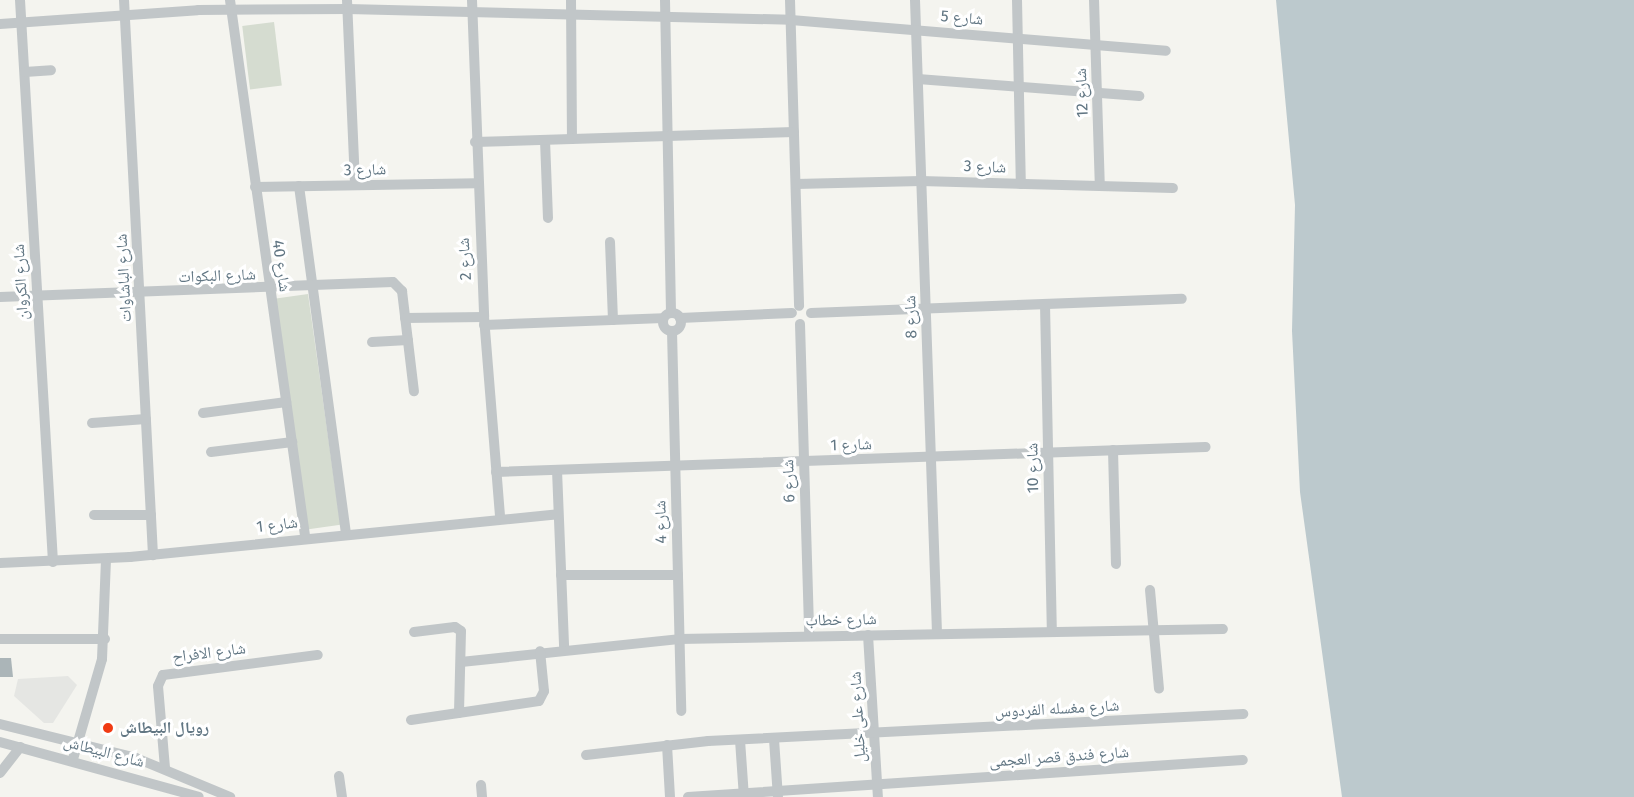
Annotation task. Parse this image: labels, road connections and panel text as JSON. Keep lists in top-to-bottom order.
{
  "streets": {
    "street": [
      "شارع 5",
      "شارع 12",
      "شارع 3",
      "شارع 2",
      "شارع 40",
      "شارع البكوات",
      "شارع الباشاوات",
      "شارع الكروان",
      "شارع 8",
      "شارع 1",
      "شارع 10",
      "شارع 6",
      "شارع 4",
      "شارع خطاب",
      "شارع الافراح",
      "شارع مغسله الفردوس",
      "شارع على خليل",
      "شارع البيطاش",
      "شارع فندق قصر العجمى"
    ]
  },
  "crossings": [
    ["شارع 5", "شارع 12"],
    ["شارع 5", "شارع 2"],
    ["شارع 5", "شارع 40"],
    ["شارع 5", "شارع الباشاوات"],
    ["شارع 5", "شارع الكروان"],
    ["شارع 5", "شارع 8"],
    ["شارع 12", "شارع 3"],
    ["شارع 3", "شارع 2"],
    ["شارع 3", "شارع 40"],
    ["شارع 3", "شارع 8"],
    ["شارع 2", "شارع 1"],
    ["شارع 40", "شارع البكوات"],
    ["شارع 40", "شارع 1"],
    ["شارع البكوات", "شارع الباشاوات"],
    ["شارع البكوات", "شارع الكروان"],
    ["شارع الباشاوات", "شارع 1"],
    ["شارع الكروان", "شارع 1"],
    ["شارع 8", "شارع 1"],
    ["شارع 8", "شارع خطاب"],
    ["شارع 1", "شارع 10"],
    ["شارع 1", "شارع 6"],
    ["شارع 1", "شارع 4"],
    ["شارع 10", "شارع خطاب"],
    ["شارع 6", "شارع خطاب"],
    ["شارع 4", "شارع خطاب"],
    ["شارع خطاب", "شارع على خليل"],
    ["شارع الافراح", "شارع البيطاش"],
    ["شارع مغسله الفردوس", "شارع على خليل"],
    ["شارع على خليل", "شارع فندق قصر العجمى"]
  ],
  "places": ["رويال البيطاش"]
}
